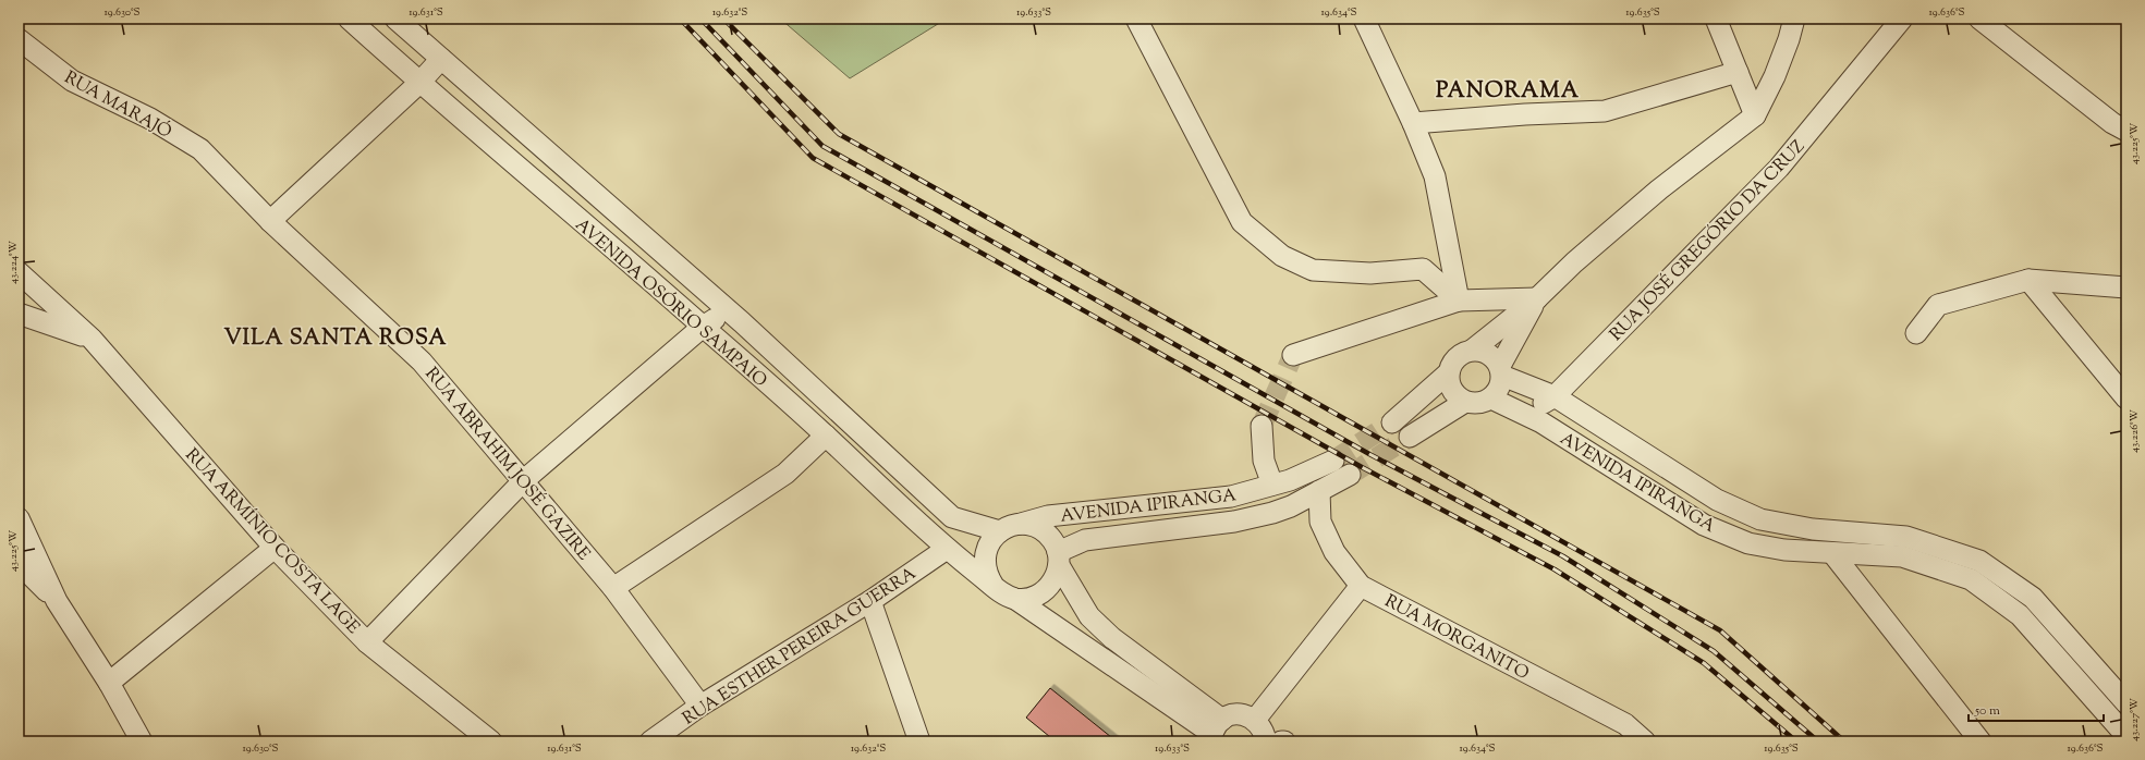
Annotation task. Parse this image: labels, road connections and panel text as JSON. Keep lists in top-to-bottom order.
{
  "streets": {
    "street": [
      "RUA MARAJÓ",
      "RUA JOSÉ GREGÓRIO DA CRUZ",
      "AVENIDA OSÓRIO SAMPAIO",
      "RUA ABRAHIM JOSÉ GAZIRE",
      "AVENIDA IPIRANGA",
      "RUA ARMÍNIO COSTA LAGE",
      "RUA MORGANITO",
      "RUA ESTHER PEREIRA GUERRA"
    ]
  },
  "crossings": [
    ["RUA MARAJÓ", "RUA ABRAHIM JOSÉ GAZIRE"],
    ["RUA JOSÉ GREGÓRIO DA CRUZ", "AVENIDA IPIRANGA"],
    ["AVENIDA OSÓRIO SAMPAIO", "AVENIDA IPIRANGA"],
    ["AVENIDA OSÓRIO SAMPAIO", "RUA ESTHER PEREIRA GUERRA"],
    ["RUA ABRAHIM JOSÉ GAZIRE", "RUA ESTHER PEREIRA GUERRA"],
    ["AVENIDA IPIRANGA", "RUA MORGANITO"]
  ],
  "districts": ["PANORAMA", "VILA SANTA ROSA"],
  "scale_bar": "50 m",
  "coordinates": [
    "19.630°S",
    "19.631°S",
    "19.632°S",
    "19.633°S",
    "19.634°S",
    "19.635°S",
    "19.636°S",
    "43.225°W",
    "43.224°W",
    "43.226°W",
    "43.227°W"
  ]
}
